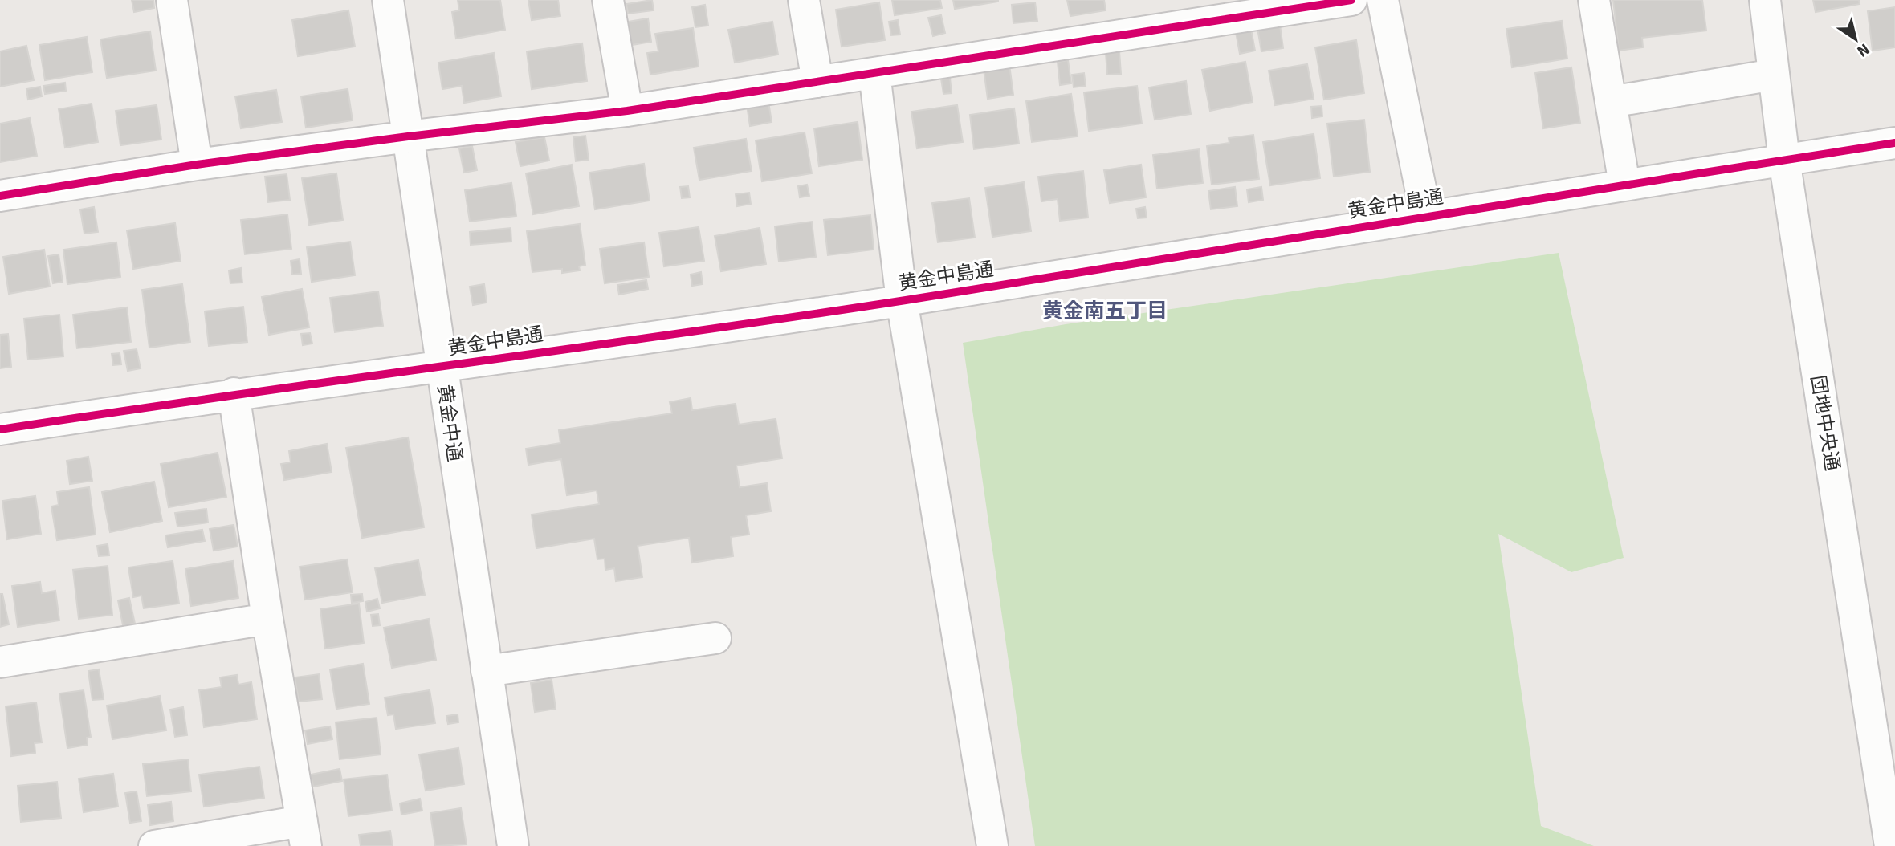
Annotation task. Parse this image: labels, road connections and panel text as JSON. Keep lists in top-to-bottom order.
{
  "streets": {
    "street": ["黄金中島通", "黄金中通", "団地中央通"]
  },
  "crossings": [
    ["黄金中島通", "黄金中通"],
    ["黄金中島通", "団地中央通"]
  ],
  "districts": ["黄金南五丁目"],
  "north": "bottom right"
}
